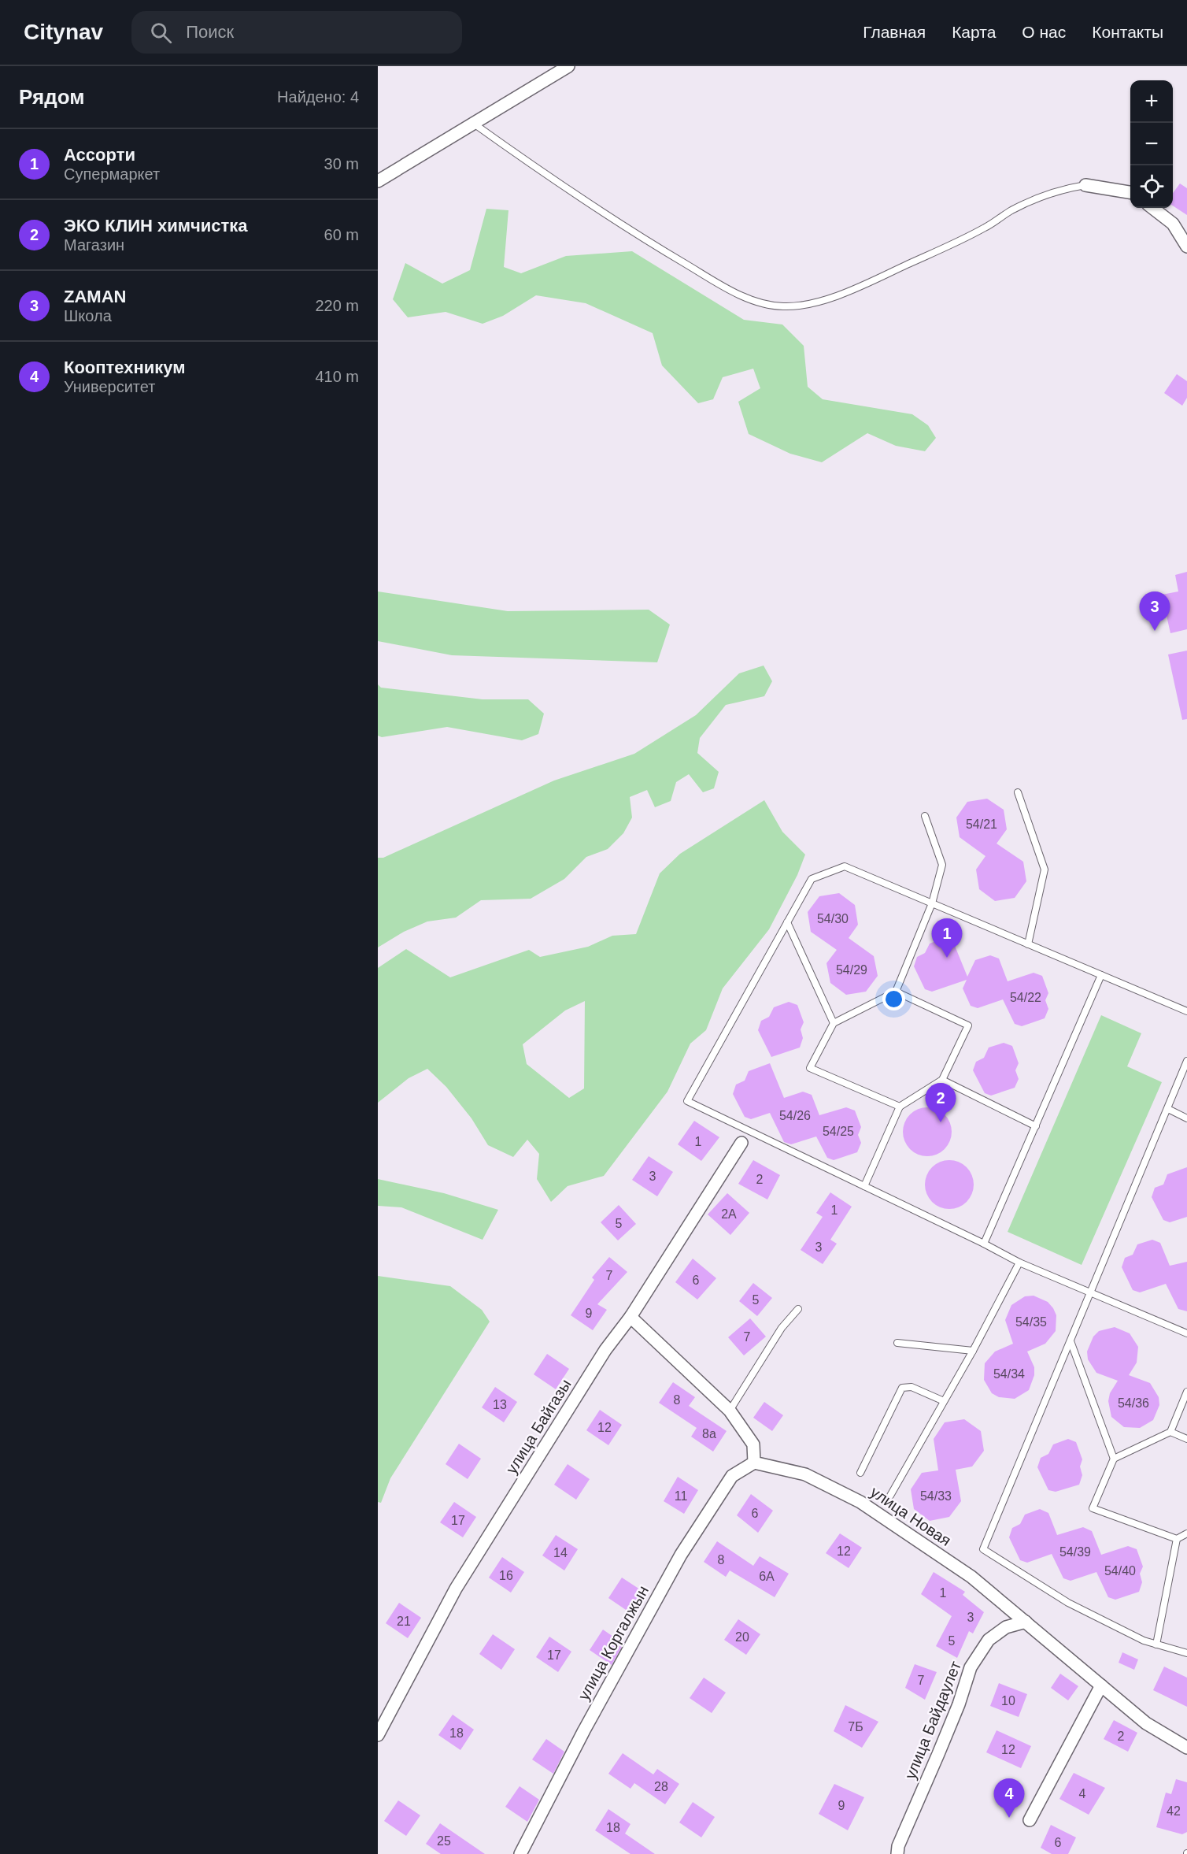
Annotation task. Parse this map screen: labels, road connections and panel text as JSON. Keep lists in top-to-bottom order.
{
  "streets": {
    "street": [
      "улица Байгазы",
      "улица Новая",
      "улица Коргалжын",
      "улица Байдаулет"
    ]
  },
  "crossings": [
    ["улица Новая", "улица Коргалжын"],
    ["улица Новая", "улица Байдаулет"]
  ],
  "house_numbers": [
    "54/21",
    "54/30",
    "54/29",
    "54/22",
    "54/26",
    "54/25",
    "1",
    "3",
    "2",
    "1",
    "2А",
    "5",
    "3",
    "7",
    "6",
    "5",
    "9",
    "54/35",
    "7",
    "54/34",
    "8",
    "54/36",
    "13",
    "12",
    "8а",
    "11",
    "54/33",
    "6",
    "17",
    "12",
    "54/39",
    "14",
    "8",
    "54/40",
    "16",
    "6А",
    "1",
    "3",
    "21",
    "20",
    "5",
    "17",
    "7",
    "10",
    "7Б",
    "18",
    "2",
    "12",
    "28",
    "4",
    "9",
    "42",
    "18",
    "25",
    "6"
  ],
  "page": {
    "header": "Citynav",
    "search": "Поиск",
    "nav": [
      "Главная",
      "Карта",
      "О нас",
      "Контакты"
    ],
    "heading": ["Рядом", "Найдено: 4"],
    "map_buttons": ["+", "−"],
    "list": [
      {
        "mark": "1",
        "name": "Ассорти",
        "note": "Супермаркет",
        "value": "30 m"
      },
      {
        "mark": "2",
        "name": "ЭКО КЛИН химчистка",
        "note": "Магазин",
        "value": "60 m"
      },
      {
        "mark": "3",
        "name": "ZAMAN",
        "note": "Школа",
        "value": "220 m"
      },
      {
        "mark": "4",
        "name": "Кооптехникум",
        "note": "Университет",
        "value": "410 m"
      }
    ],
    "pins": [
      "3",
      "1",
      "2",
      "4"
    ]
  }
}
